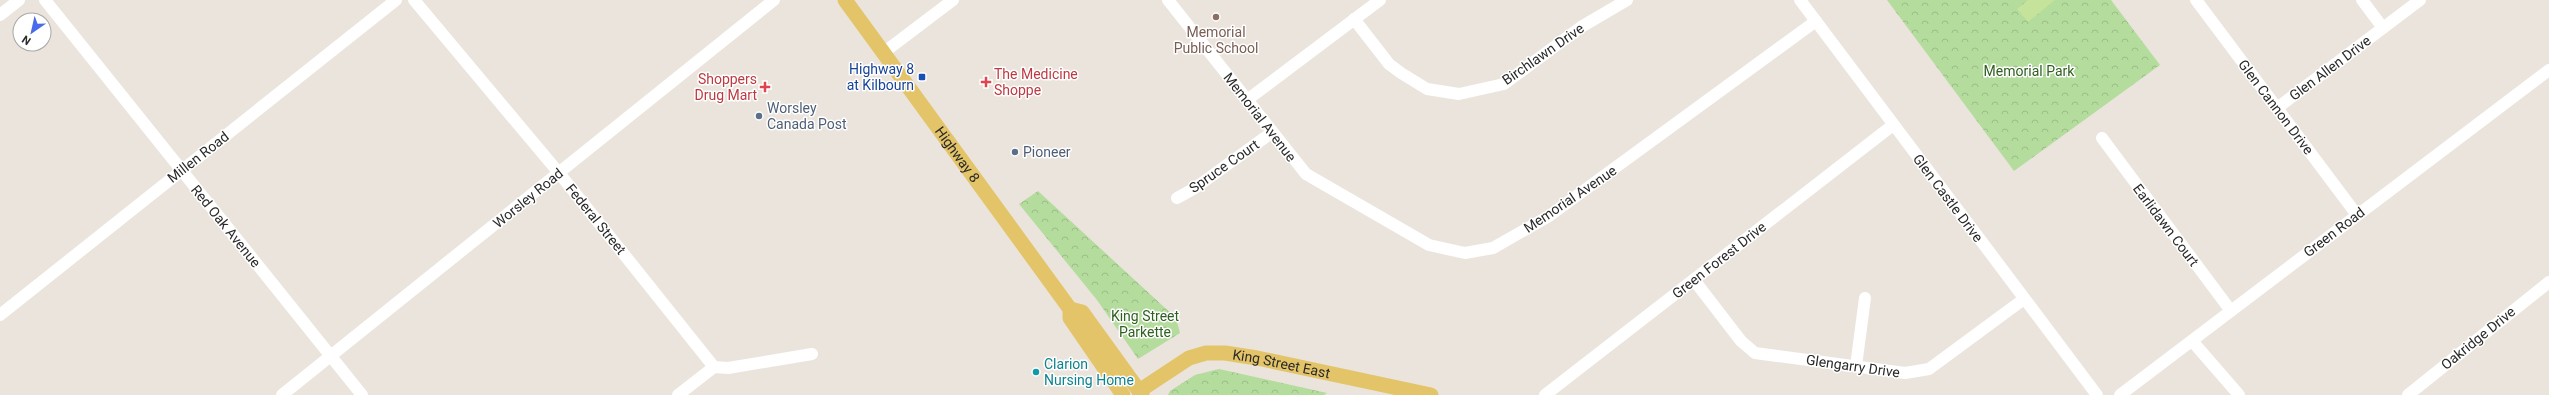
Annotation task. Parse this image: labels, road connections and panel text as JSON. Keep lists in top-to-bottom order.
{
  "streets": {
    "main road": ["Highway 8", "King Street East"],
    "street": [
      "Birchlawn Drive",
      "Glen Allen Drive",
      "Glen Cannon Drive",
      "Memorial Avenue",
      "Millen Road",
      "Spruce Court",
      "Worsley Road",
      "Glen Castle Drive",
      "Federal Street",
      "Earlidawn Court",
      "Red Oak Avenue",
      "Green Road",
      "Green Forest Drive",
      "Oakridge Drive",
      "Glengarry Drive"
    ]
  },
  "crossings": [
    ["Glen Allen Drive", "Glen Cannon Drive"],
    ["Glen Cannon Drive", "Green Road"],
    ["Memorial Avenue", "Spruce Court"],
    ["Memorial Avenue", "Glen Castle Drive"],
    ["Highway 8", "King Street East"],
    ["Millen Road", "Red Oak Avenue"],
    ["Worsley Road", "Federal Street"],
    ["Worsley Road", "Red Oak Avenue"],
    ["Glen Castle Drive", "Green Forest Drive"],
    ["Glen Castle Drive", "Glengarry Drive"],
    ["Earlidawn Court", "Green Road"],
    ["Green Forest Drive", "Glengarry Drive"]
  ],
  "parks": ["Memorial Park", "King Street Parkette"],
  "places": {
    "other": [
      "Memorial Public School",
      "Worsley Canada Post",
      "Pioneer",
      "Clarion Nursing Home"
    ],
    "transit": ["Highway 8 at Kilbourn"],
    "health": ["The Medicine Shoppe", "Shoppers Drug Mart"]
  },
  "north": "bottom left"
}
